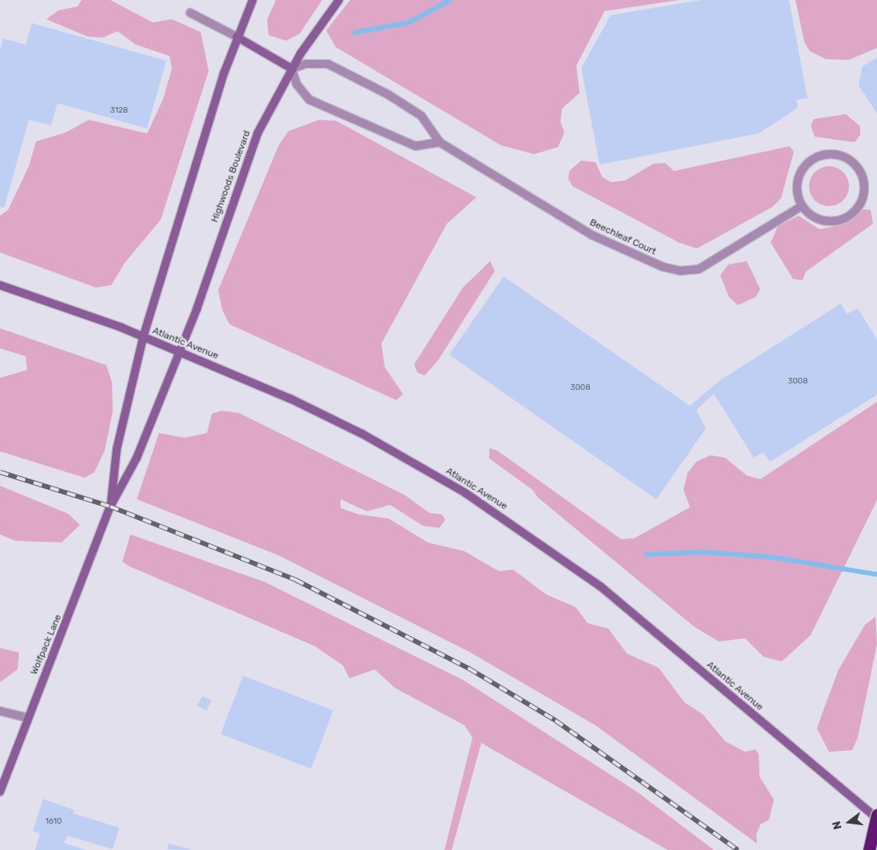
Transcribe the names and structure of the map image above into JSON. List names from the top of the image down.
{
  "streets": {
    "main road": ["Highwoods Boulevard", "Atlantic Avenue", "Wolfpack Lane"],
    "street": ["Beechleaf Court"]
  },
  "crossings": [
    ["Highwoods Boulevard", "Beechleaf Court"],
    ["Highwoods Boulevard", "Atlantic Avenue"],
    ["Highwoods Boulevard", "Wolfpack Lane"],
    ["Atlantic Avenue", "Wolfpack Lane"]
  ],
  "house_numbers": [
    "3128",
    "3008",
    "3008",
    "1610"
  ],
  "north": "left"
}
